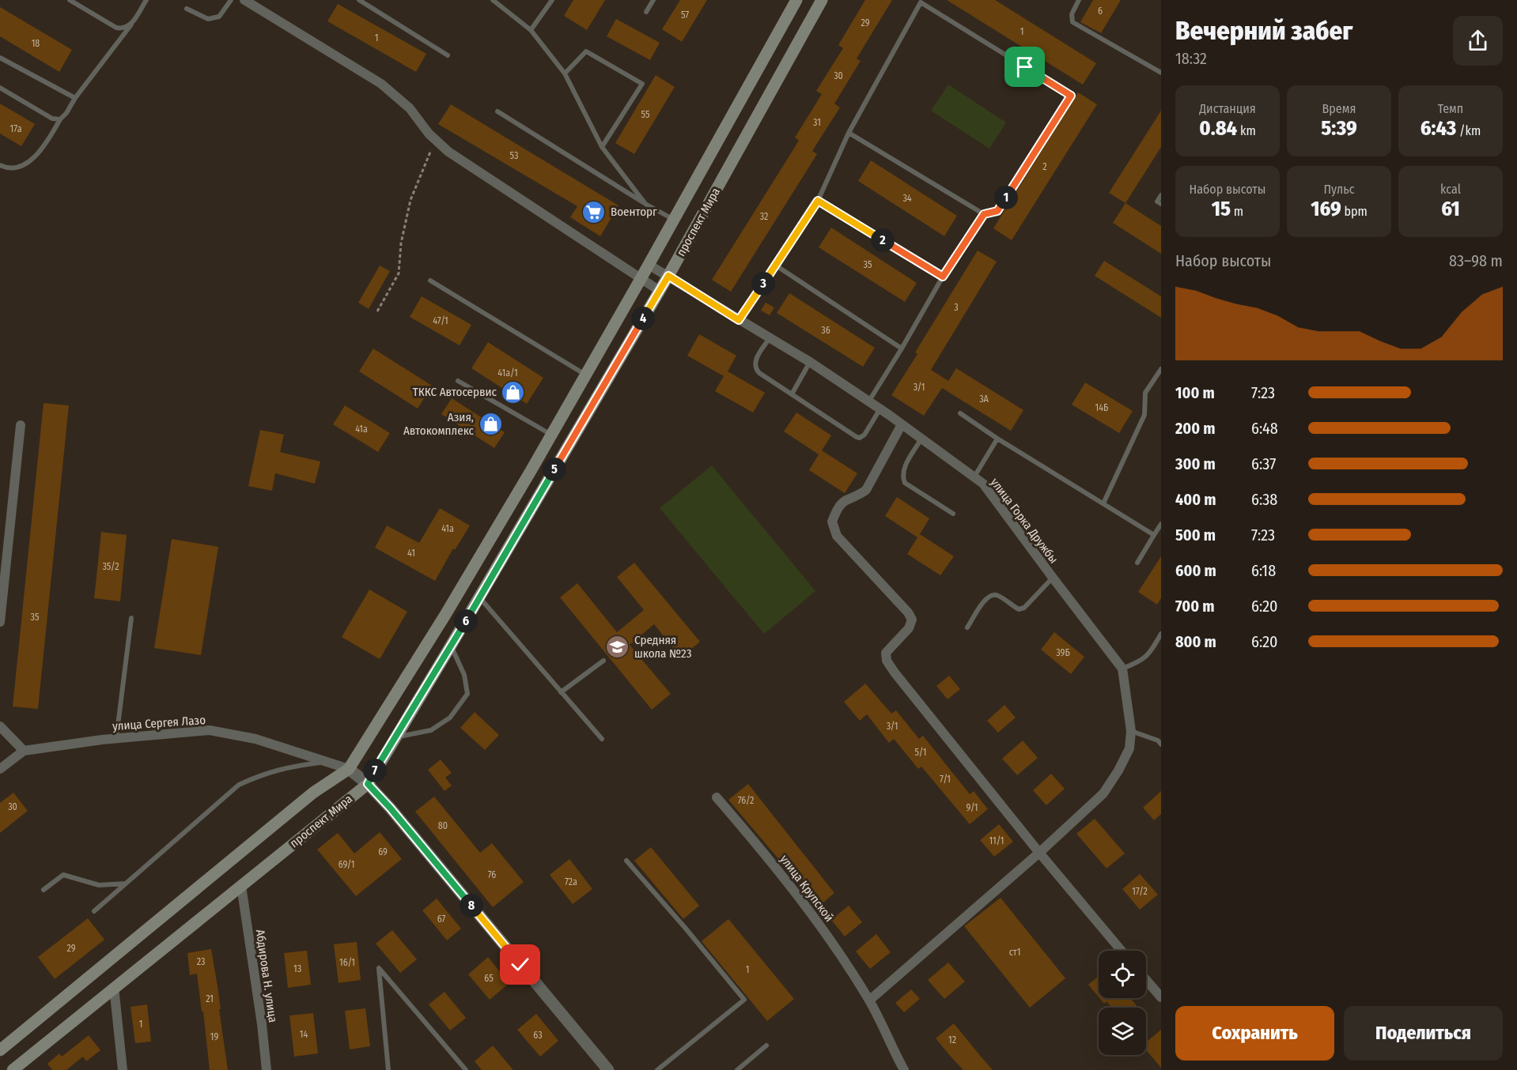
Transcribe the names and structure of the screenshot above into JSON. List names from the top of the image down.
{
  "streets": {
    "main road": ["проспект Мира"],
    "street": [
      "улица Горка Дружбы",
      "улица Сергея Лазо",
      "улица Крупской",
      "Абдирова Н. улица"
    ]
  },
  "crossings": [
    ["проспект Мира", "улица Горка Дружбы"],
    ["проспект Мира", "улица Сергея Лазо"],
    ["проспект Мира", "Абдирова Н. улица"]
  ],
  "places": {
    "supermarket": ["Военторг"],
    "shop": ["ТККС Автосервис", "Азия, Автокомплекс"],
    "school or university": ["Средняя школа №23"]
  },
  "house_numbers": [
    "6",
    "57",
    "29",
    "1",
    "1",
    "18",
    "30",
    "55",
    "31",
    "17а",
    "53",
    "2",
    "34",
    "32",
    "35",
    "3",
    "47/1",
    "36",
    "41а/1",
    "3/1",
    "3А",
    "14Б",
    "41а",
    "41а",
    "41",
    "35/2",
    "35",
    "39Б",
    "3/1",
    "5/1",
    "7/1",
    "76/2",
    "30",
    "9/1",
    "80",
    "11/1",
    "69",
    "69/1",
    "76",
    "72а",
    "17/2",
    "67",
    "29",
    "ст1",
    "23",
    "16/1",
    "13",
    "1",
    "65",
    "21",
    "1",
    "14",
    "63",
    "19",
    "12"
  ],
  "page": {
    "heading": ["Вечерний забег", "18:32"],
    "stats": [
      ["Дистанция", "0.84 km"],
      ["Время", "5:39"],
      ["Темп", "6:43 /km"],
      ["Набор высоты", "15 m"],
      ["Пульс", "169 bpm"],
      ["kcal", "61"]
    ],
    "pins": [
      "1",
      "2",
      "3",
      "4",
      "5",
      "6",
      "7",
      "8"
    ],
    "chart": ["Набор высоты", "83–98 m"],
    "list": [
      {
        "name": "100 m",
        "note": "7:23"
      },
      {
        "name": "200 m",
        "note": "6:48"
      },
      {
        "name": "300 m",
        "note": "6:37"
      },
      {
        "name": "400 m",
        "note": "6:38"
      },
      {
        "name": "500 m",
        "note": "7:23"
      },
      {
        "name": "600 m",
        "note": "6:18"
      },
      {
        "name": "700 m",
        "note": "6:20"
      },
      {
        "name": "800 m",
        "note": "6:20"
      }
    ],
    "buttons": ["Сохранить", "Поделиться"]
  }
}
